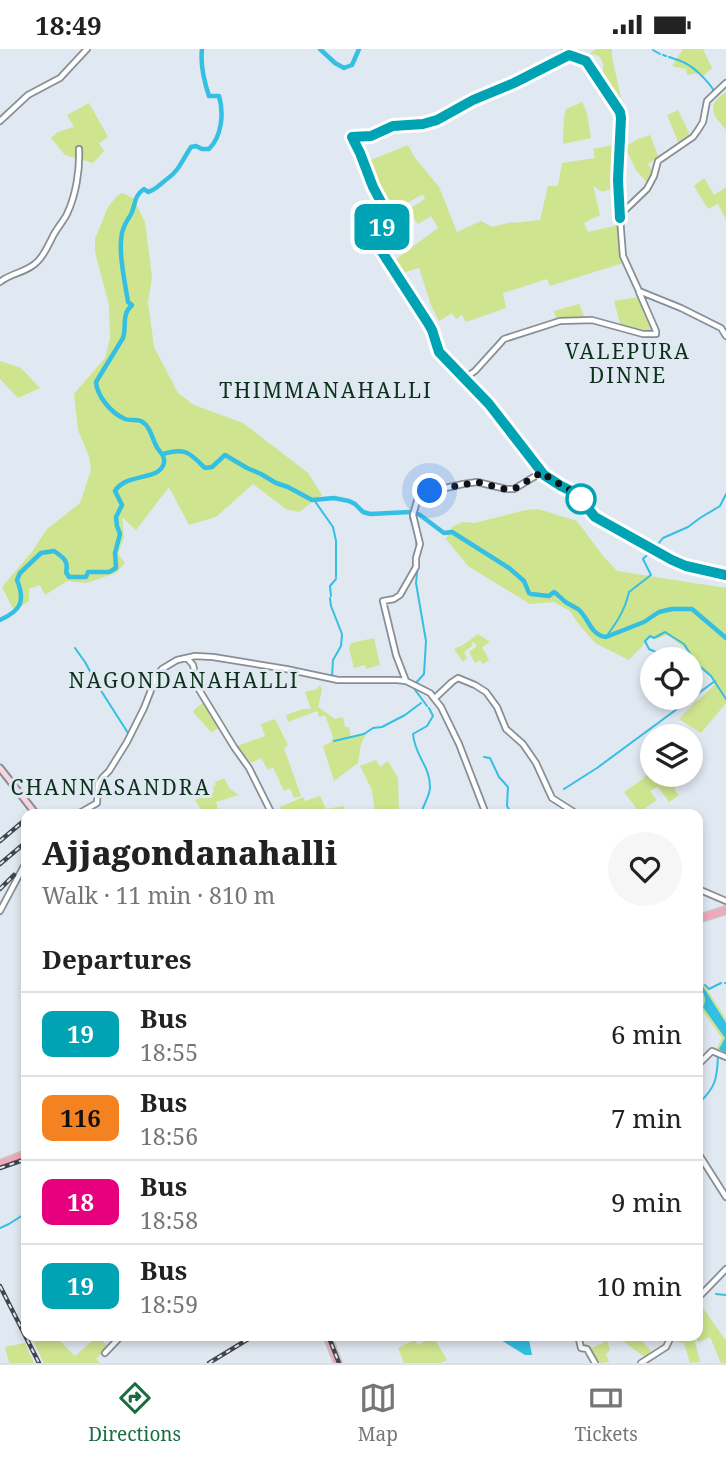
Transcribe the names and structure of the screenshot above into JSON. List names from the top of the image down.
{
  "districts": [
    "VALEPURA DINNE",
    "THIMMANAHALLI",
    "NAGONDANAHALLI",
    "CHANNASANDRA"
  ],
  "lines": ["bus line 19"],
  "page": {
    "status": "18:49",
    "on_map": "19",
    "heading": [
      ["Ajjagondanahalli", "Walk · 11 min · 810 m"],
      "Departures"
    ],
    "list": [
      {
        "mark": "19",
        "name": "Bus",
        "note": "18:55",
        "value": "6 min"
      },
      {
        "mark": "116",
        "name": "Bus",
        "note": "18:56",
        "value": "7 min"
      },
      {
        "mark": "18",
        "name": "Bus",
        "note": "18:58",
        "value": "9 min"
      },
      {
        "mark": "19",
        "name": "Bus",
        "note": "18:59",
        "value": "10 min"
      }
    ],
    "tabs": ["Directions", "Map", "Tickets"]
  }
}
